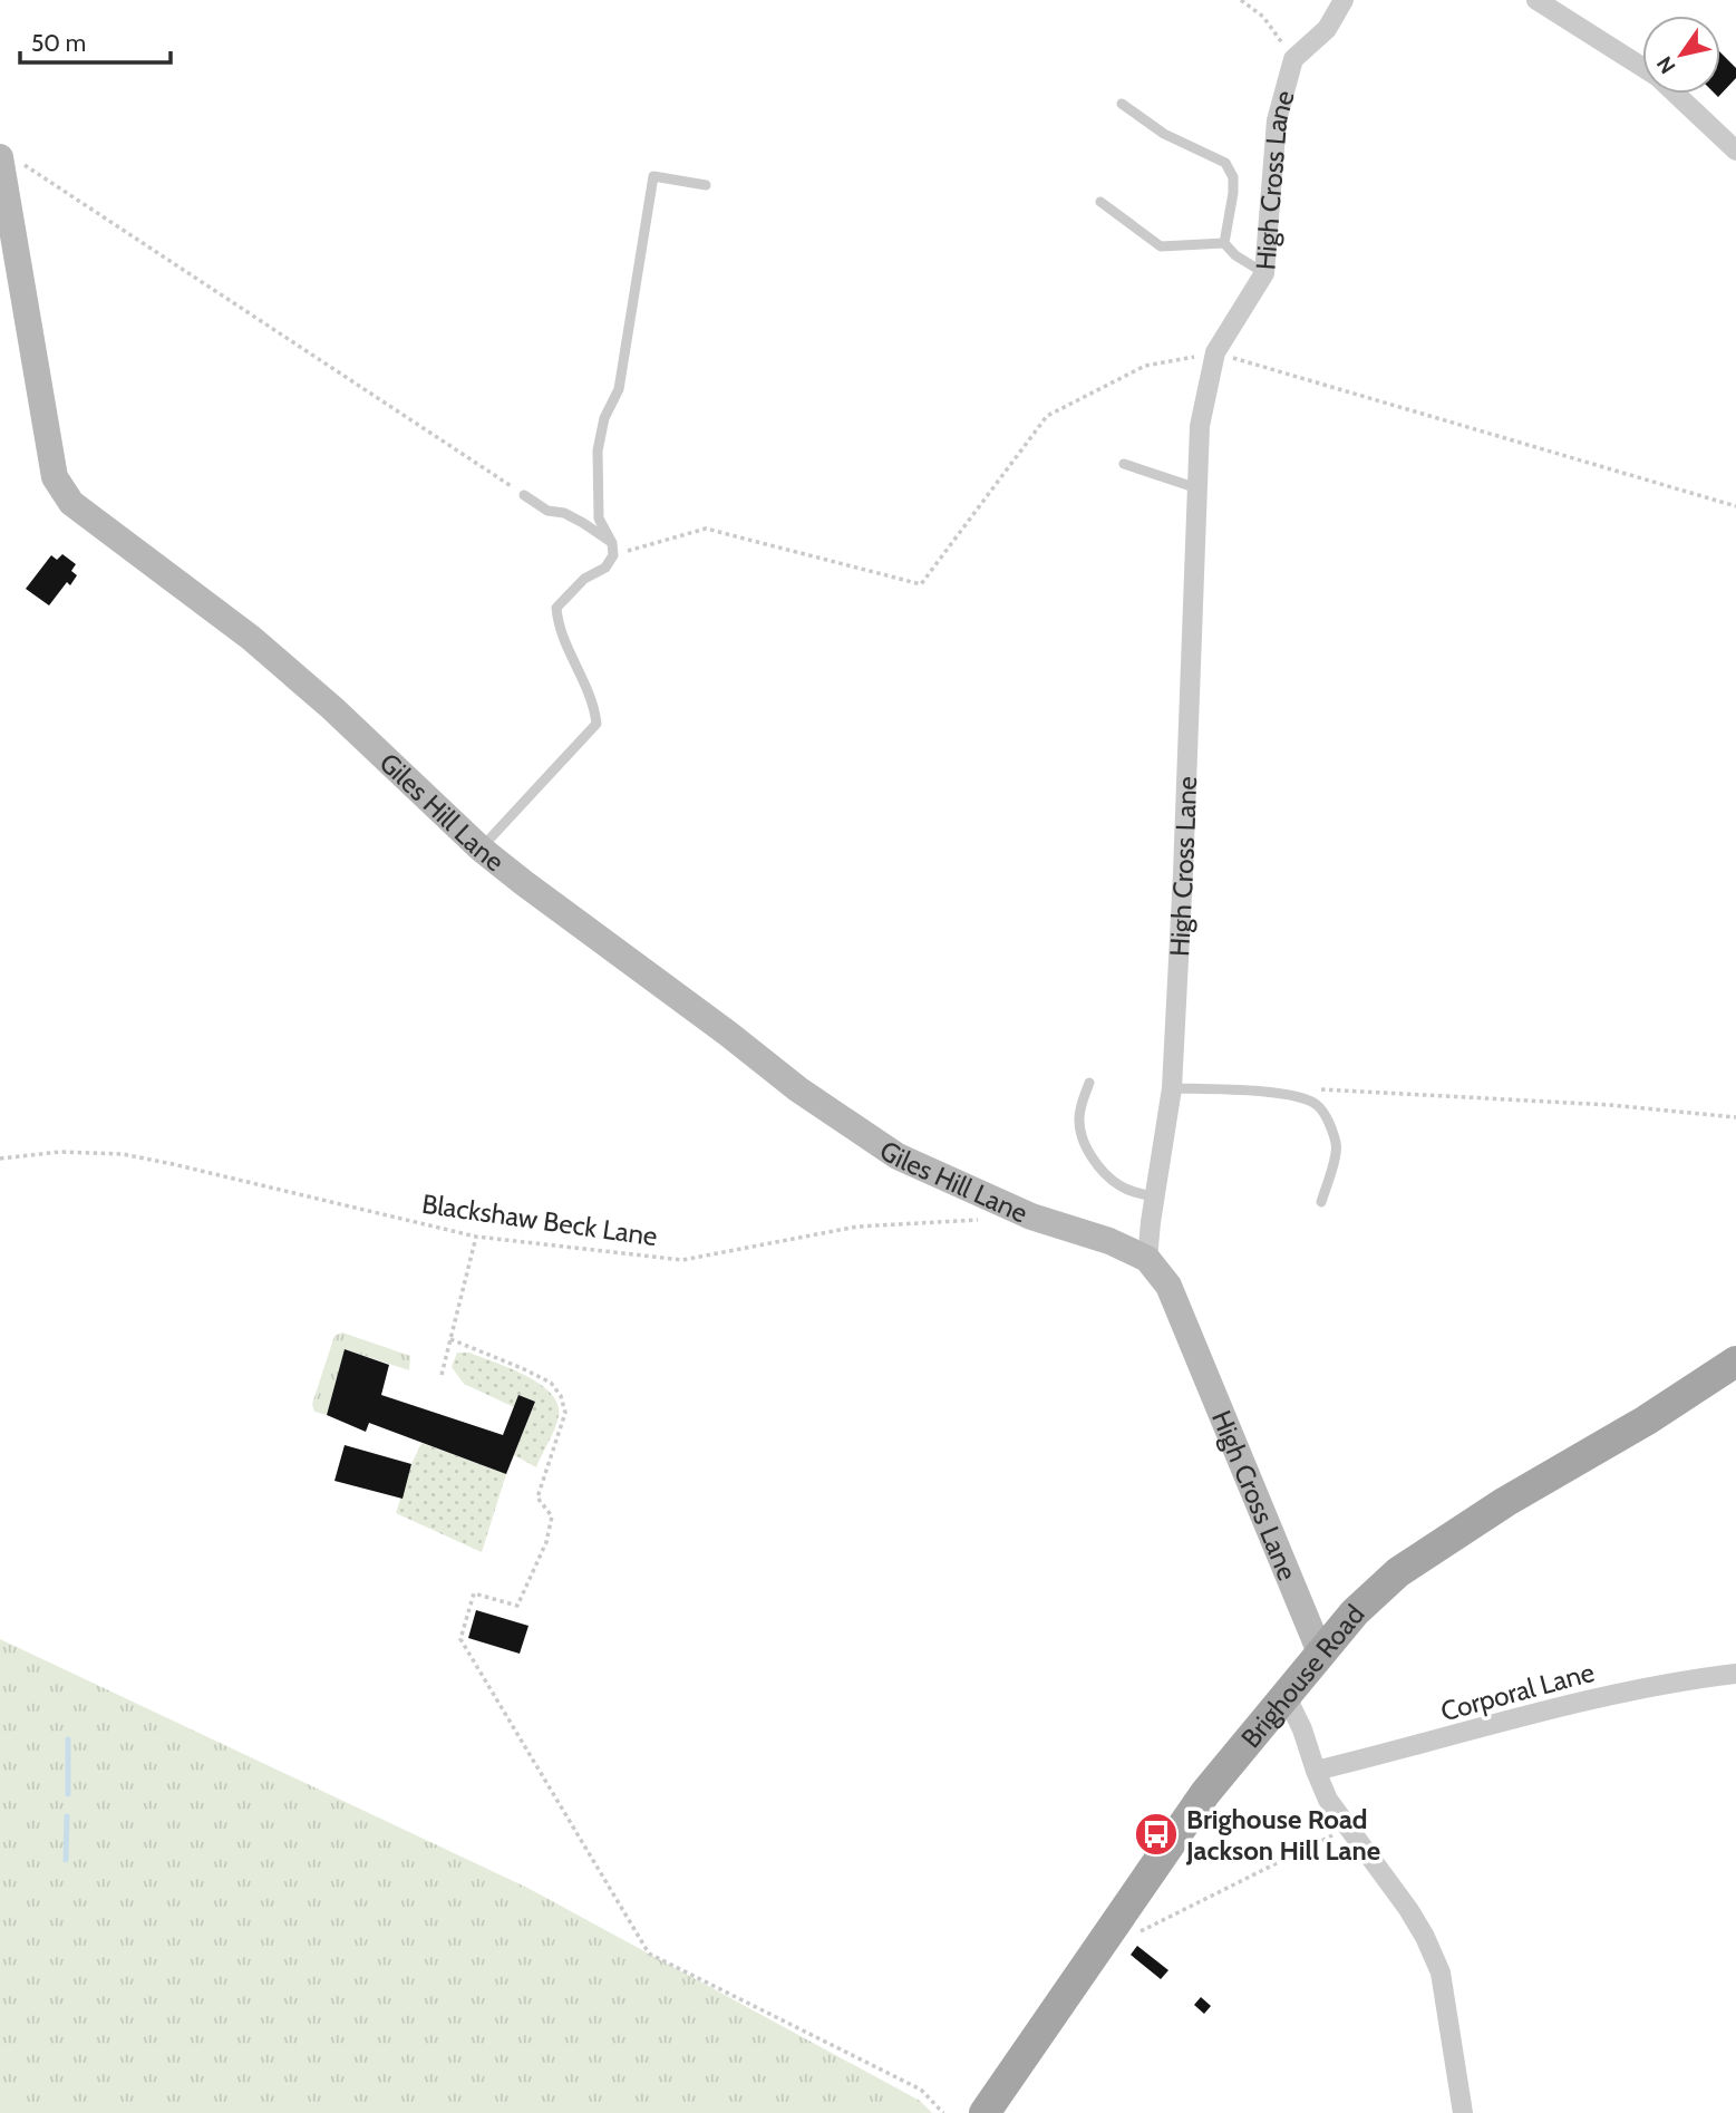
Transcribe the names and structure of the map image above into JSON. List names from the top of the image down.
{
  "streets": {
    "main road": ["Brighouse Road"],
    "street": ["High Cross Lane", "Giles Hill Lane", "Corporal Lane"],
    "path": ["Blackshaw Beck Lane"]
  },
  "crossings": [
    ["High Cross Lane", "Giles Hill Lane"],
    ["High Cross Lane", "Brighouse Road"]
  ],
  "places": {
    "bus stop": ["Brighouse Road Jackson Hill Lane"]
  },
  "scale_bar": "50 m",
  "north": "bottom left"
}
